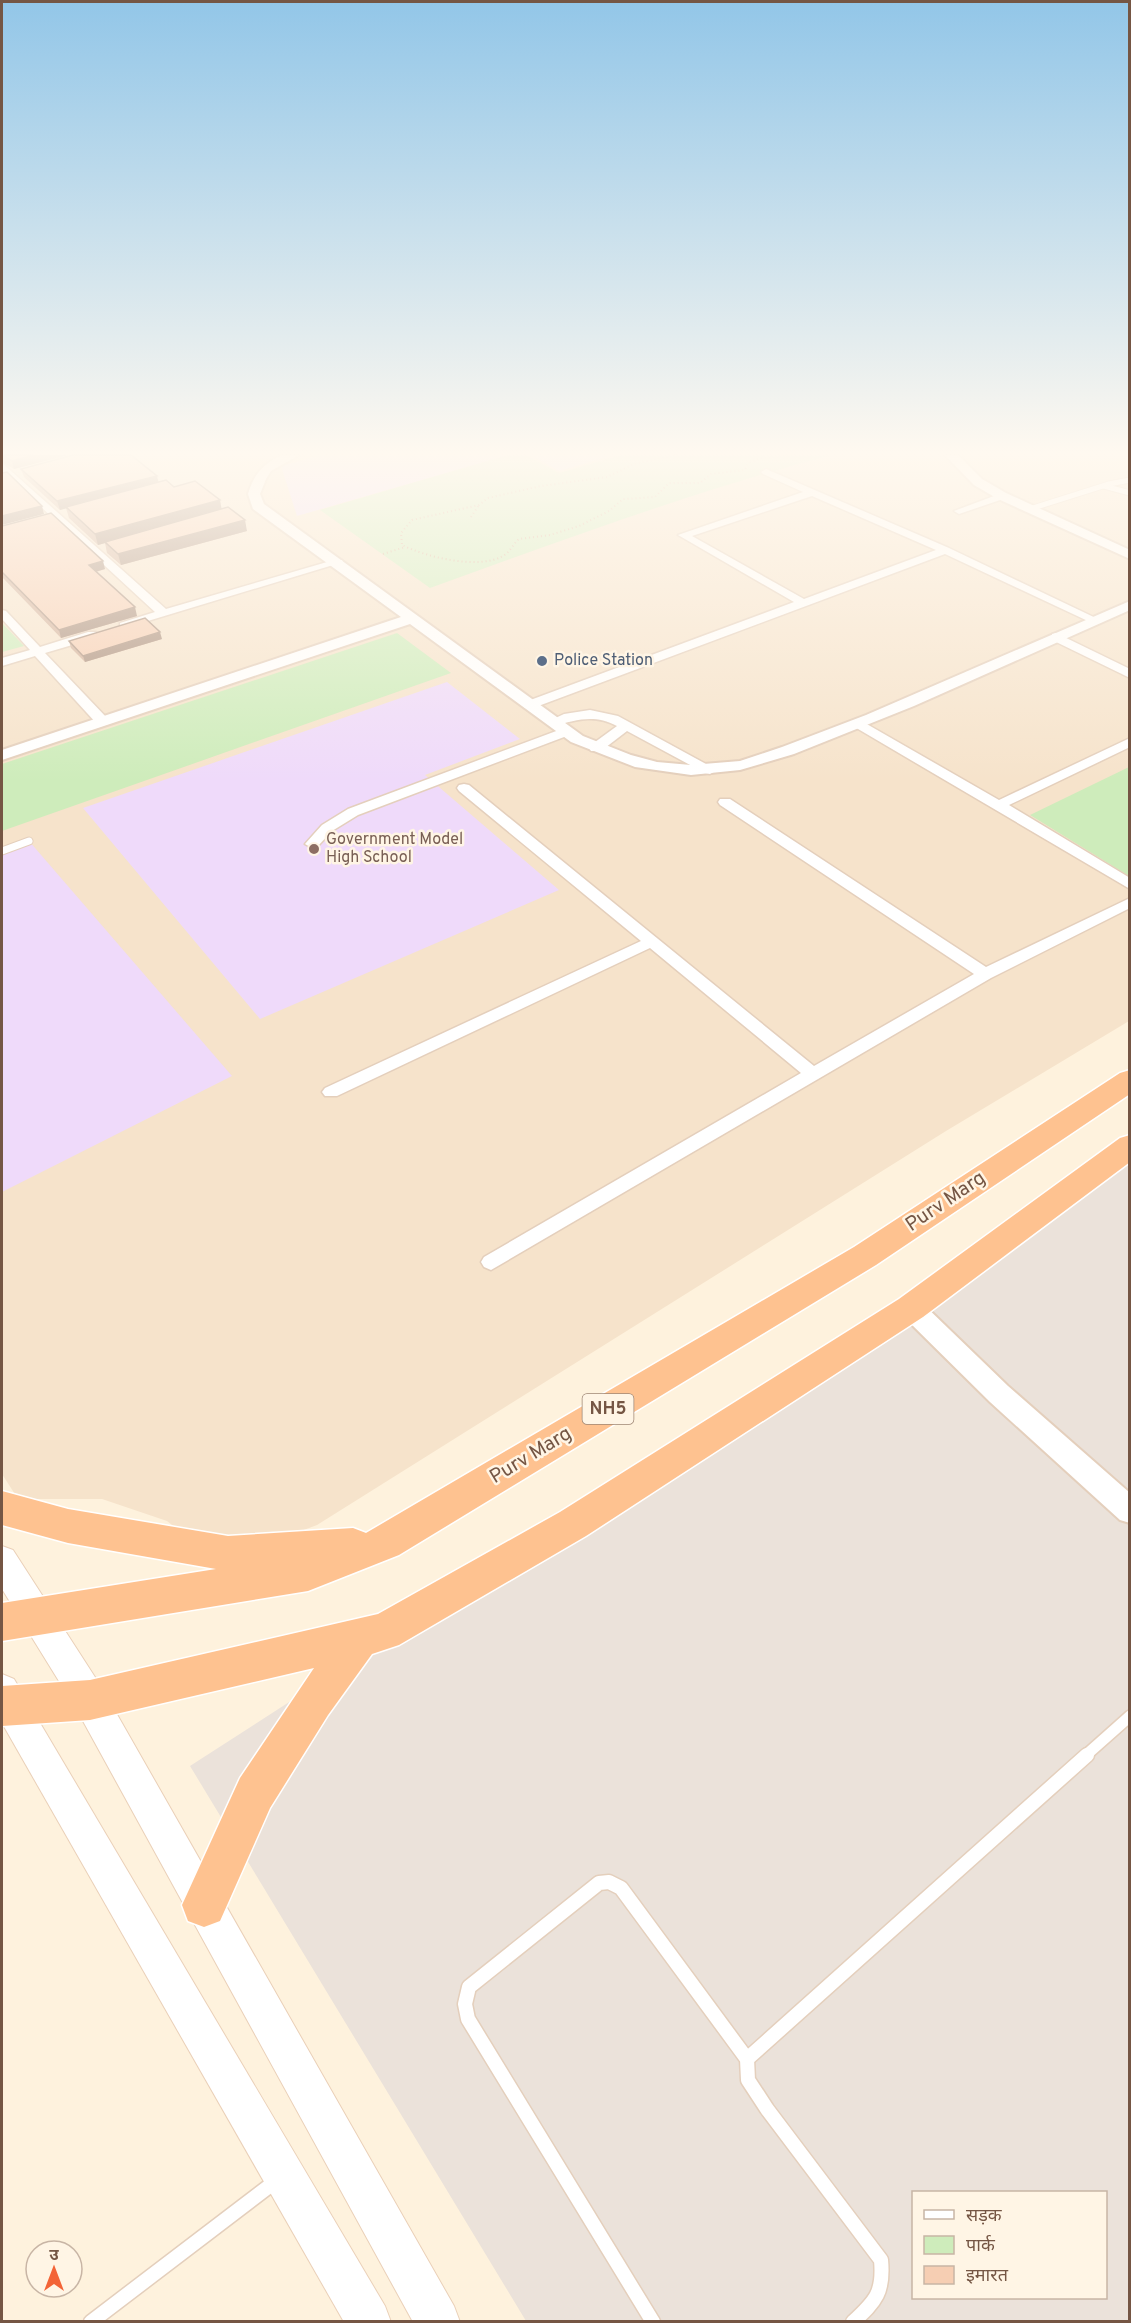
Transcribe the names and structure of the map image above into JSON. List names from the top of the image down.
{
  "streets": {
    "highway": ["Purv Marg", "NH5"]
  },
  "places": ["Police Station", "Government Model High School"],
  "legend": ["सड़क", "पार्क", "इमारत"],
  "north": "top"
}
